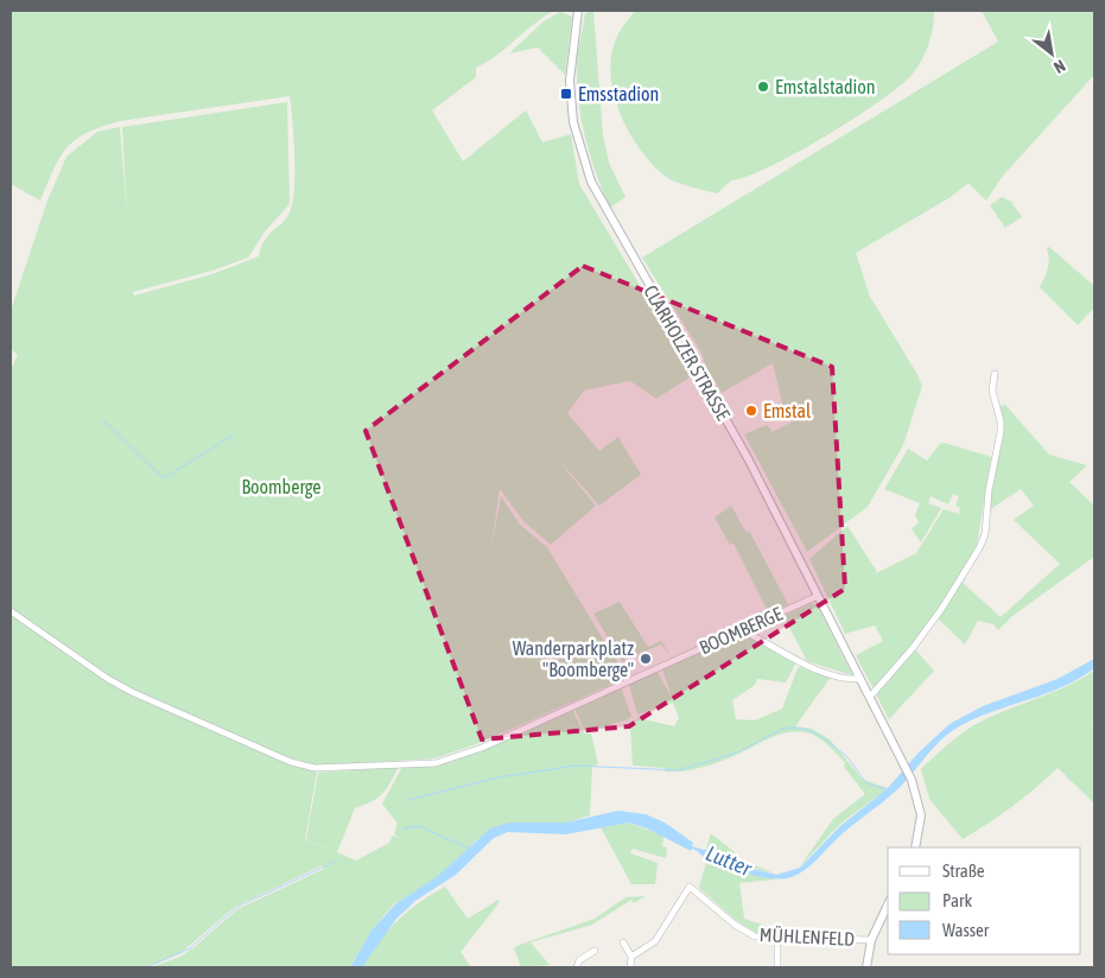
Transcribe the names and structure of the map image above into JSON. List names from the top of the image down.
{
  "streets": {
    "street": ["CLARHOLZER STRASSE", "BOOMBERGE", "MÜHLENFELD"]
  },
  "crossings": [
    ["CLARHOLZER STRASSE", "BOOMBERGE"]
  ],
  "water": ["Lutter"],
  "parks": ["Boomberge"],
  "places": {
    "other": ["Emstalstadion", "Emstal", "Wanderparkplatz \"Boomberge\""],
    "transit": ["Emsstadion"]
  },
  "legend": ["Straße", "Park", "Wasser"],
  "north": "bottom right"
}
